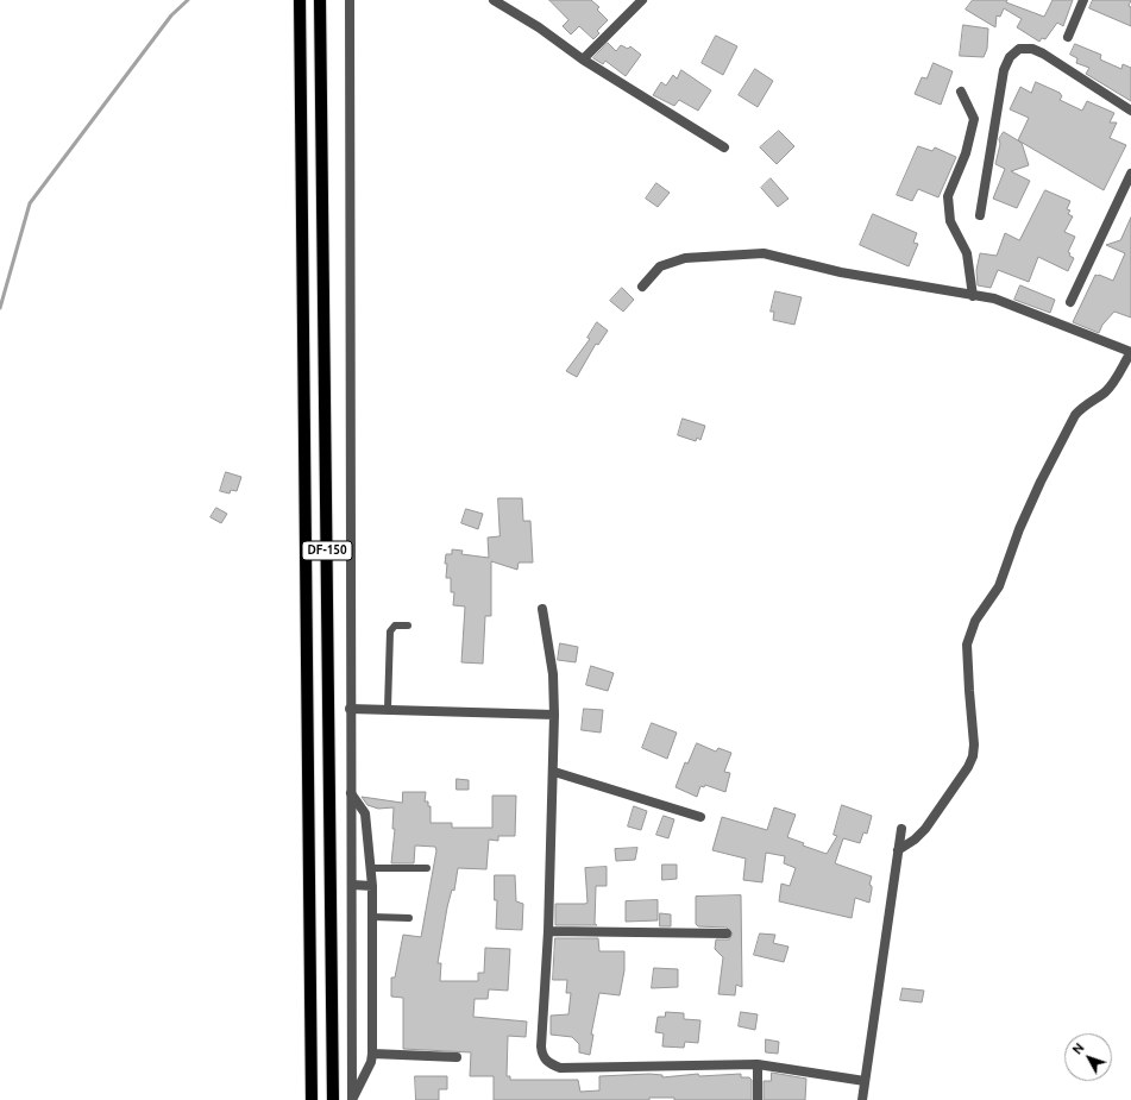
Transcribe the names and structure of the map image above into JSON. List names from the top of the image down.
{
  "streets": {
    "main road": ["DF-150"]
  },
  "north": "top left"
}
